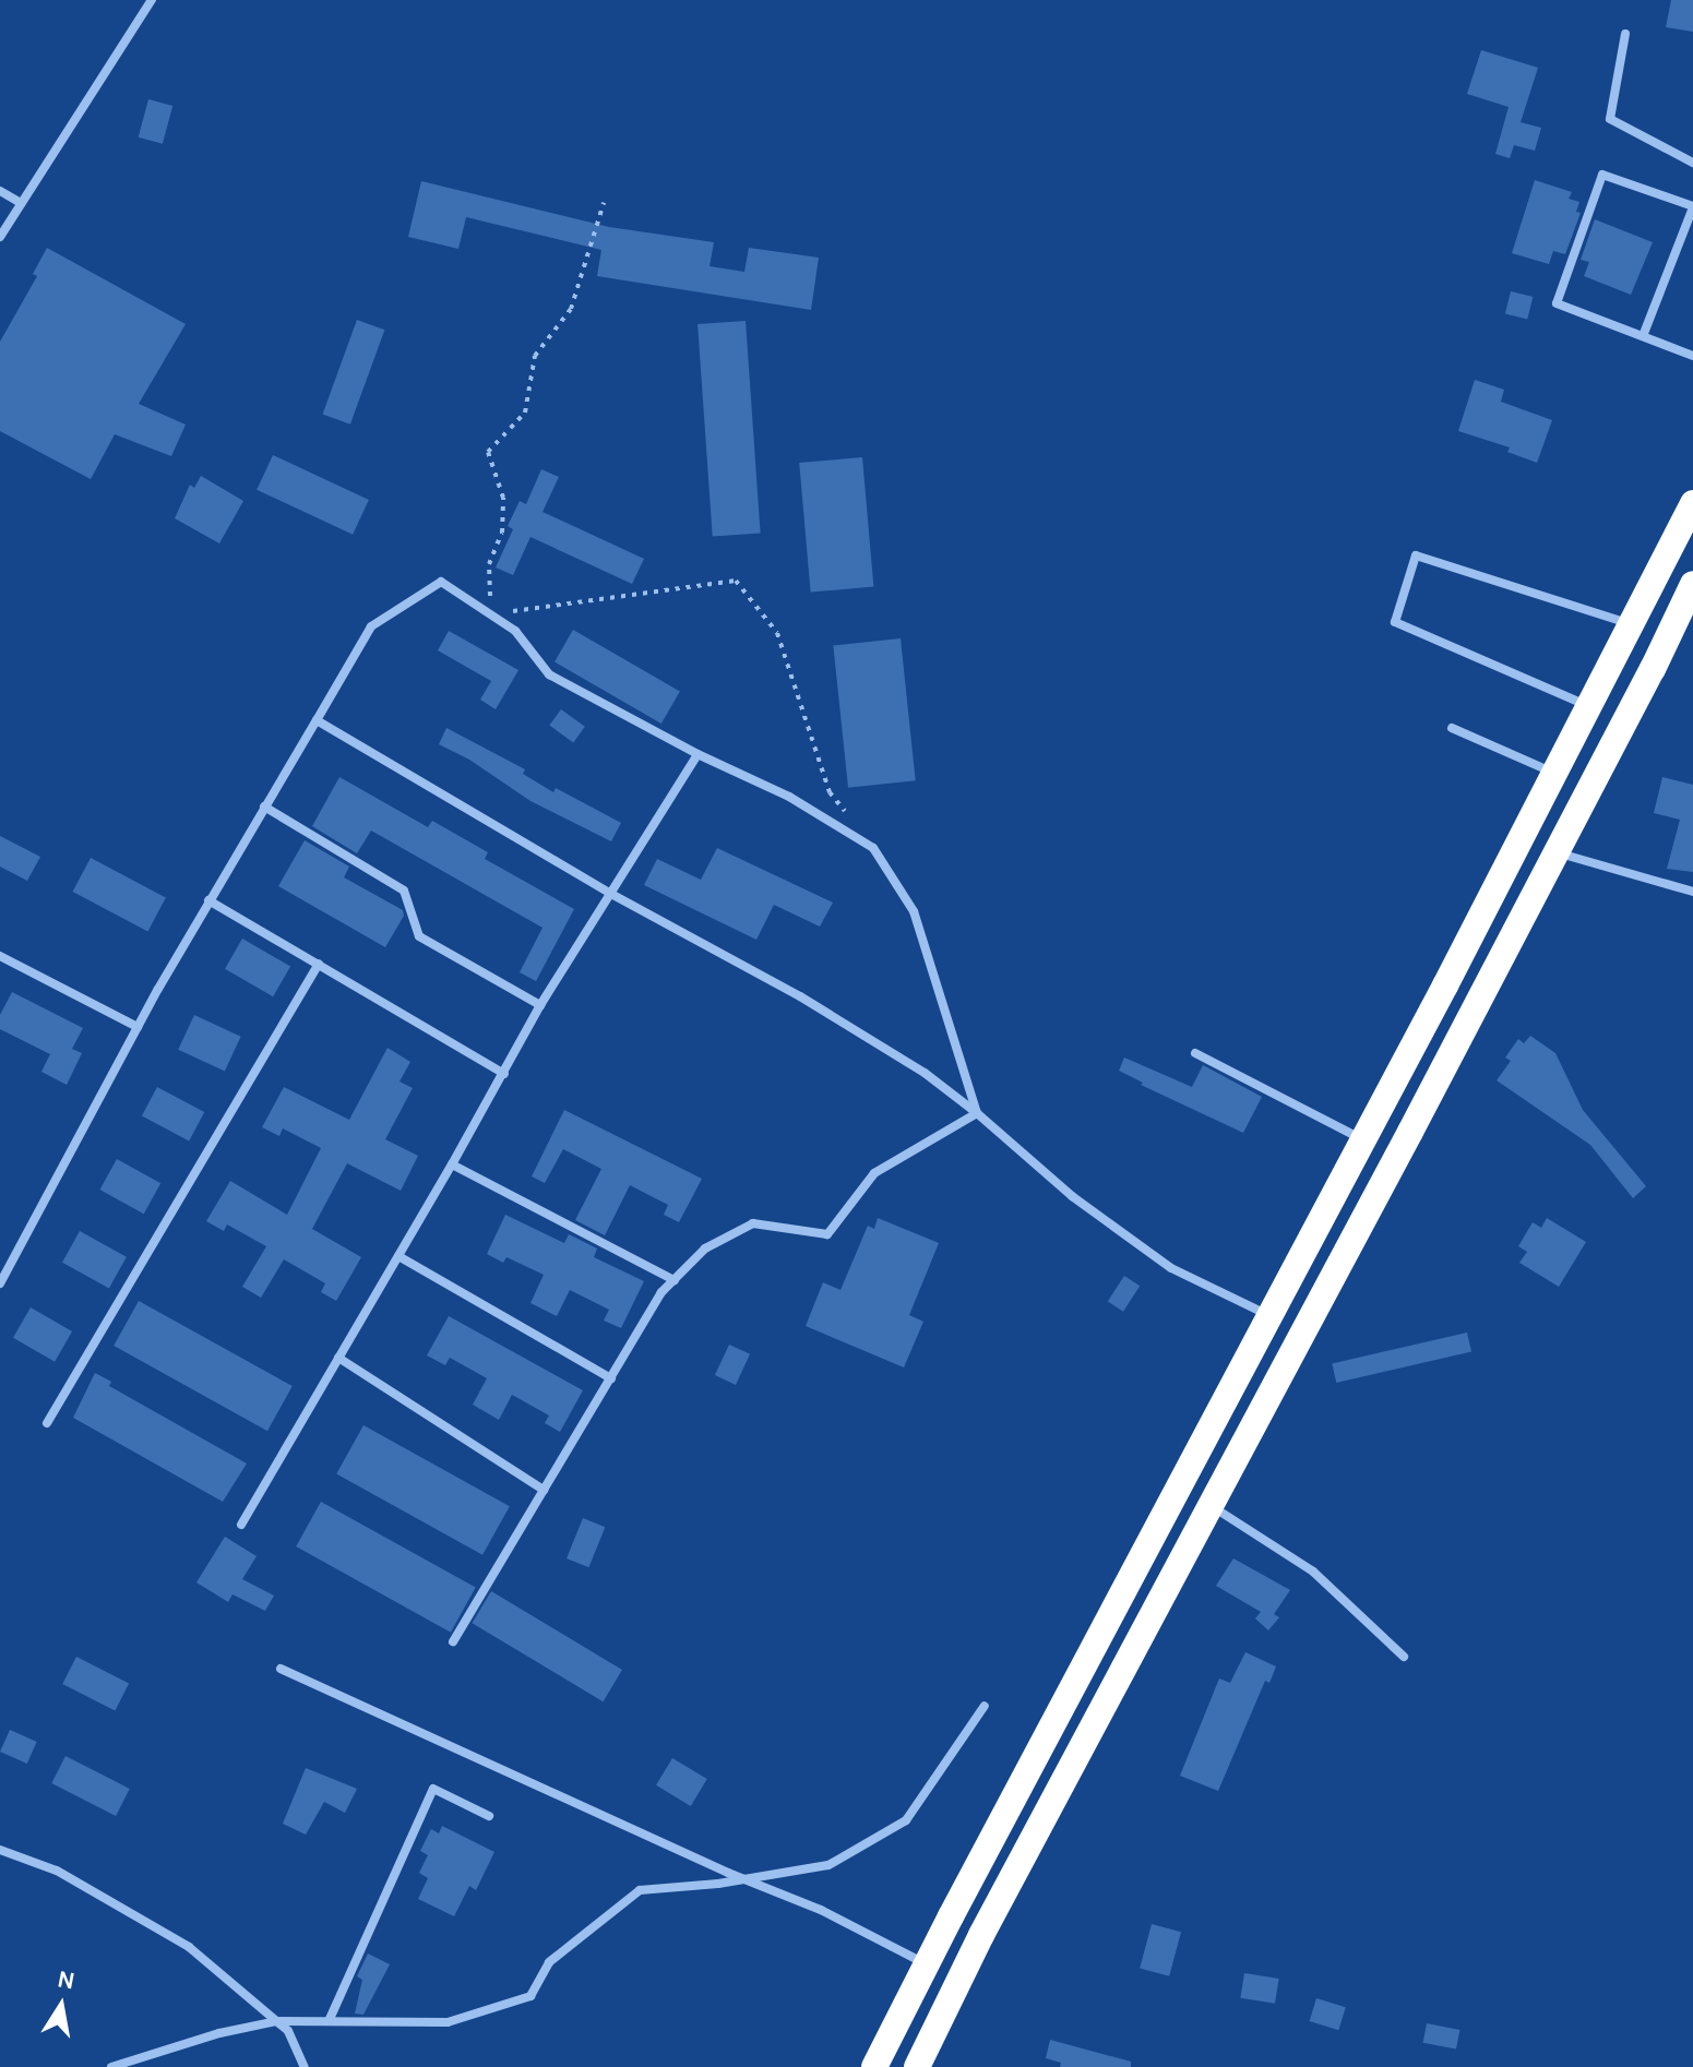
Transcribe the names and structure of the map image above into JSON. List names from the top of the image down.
{
  "north": "top"
}
